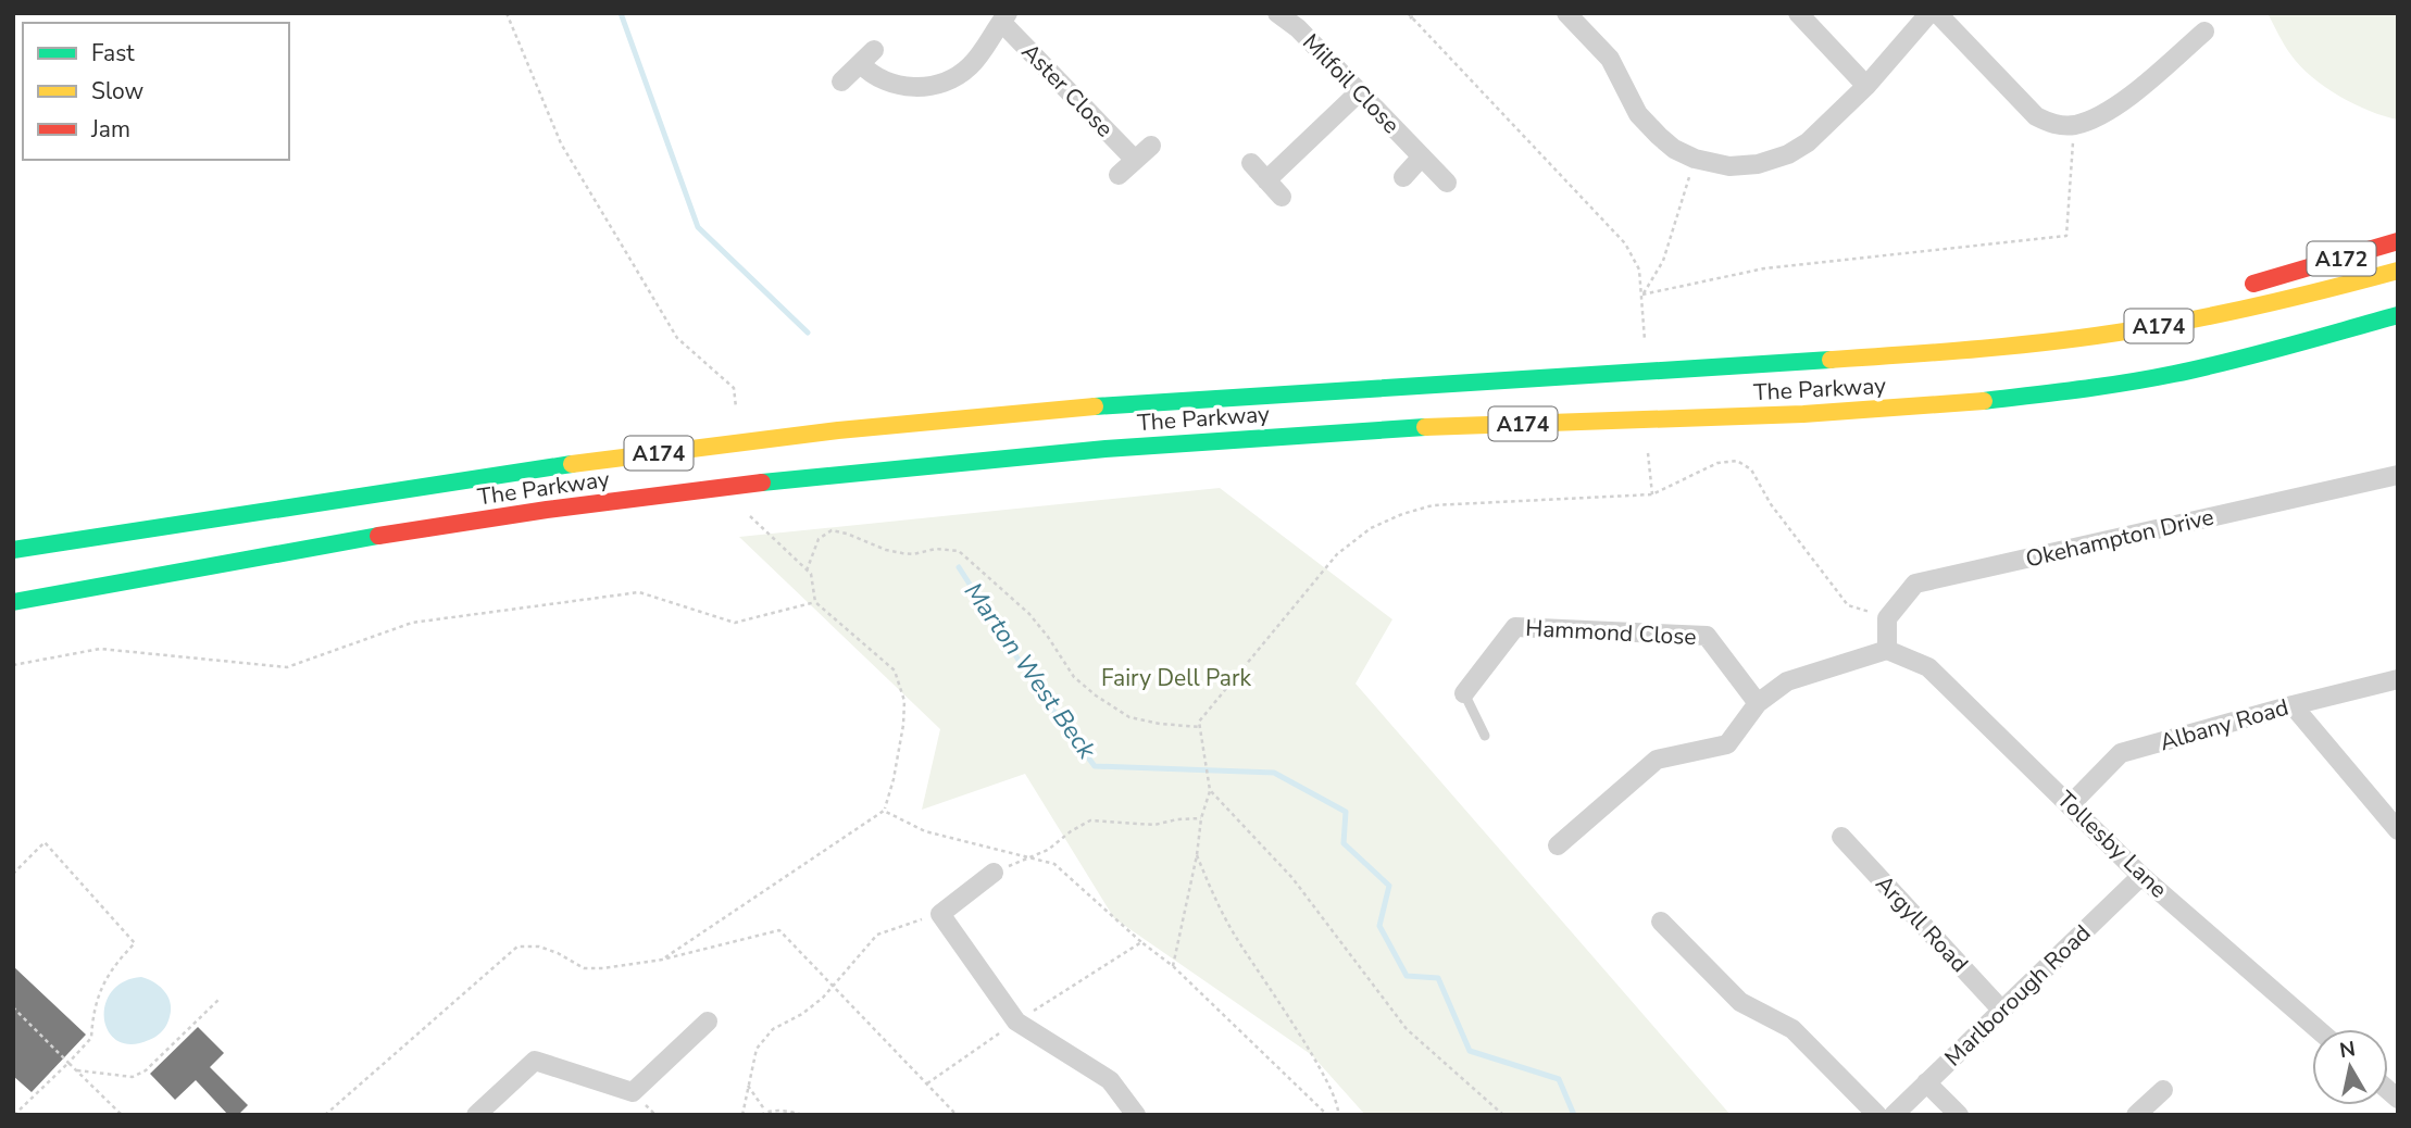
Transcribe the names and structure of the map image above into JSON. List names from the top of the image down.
{
  "streets": {
    "highway": ["A172", "A174", "The Parkway"],
    "street": [
      "Milfoil Close",
      "Aster Close",
      "Okehampton Drive",
      "Hammond Close",
      "Albany Road",
      "Tollesby Lane",
      "Argyll Road",
      "Marlborough Road"
    ]
  },
  "crossings": [
    ["A174", "The Parkway"],
    ["Albany Road", "Tollesby Lane"],
    ["Tollesby Lane", "Marlborough Road"],
    ["Argyll Road", "Marlborough Road"]
  ],
  "water": ["Marton West Beck"],
  "parks": ["Fairy Dell Park"],
  "legend": ["Fast", "Slow", "Jam"],
  "north": "top"
}
